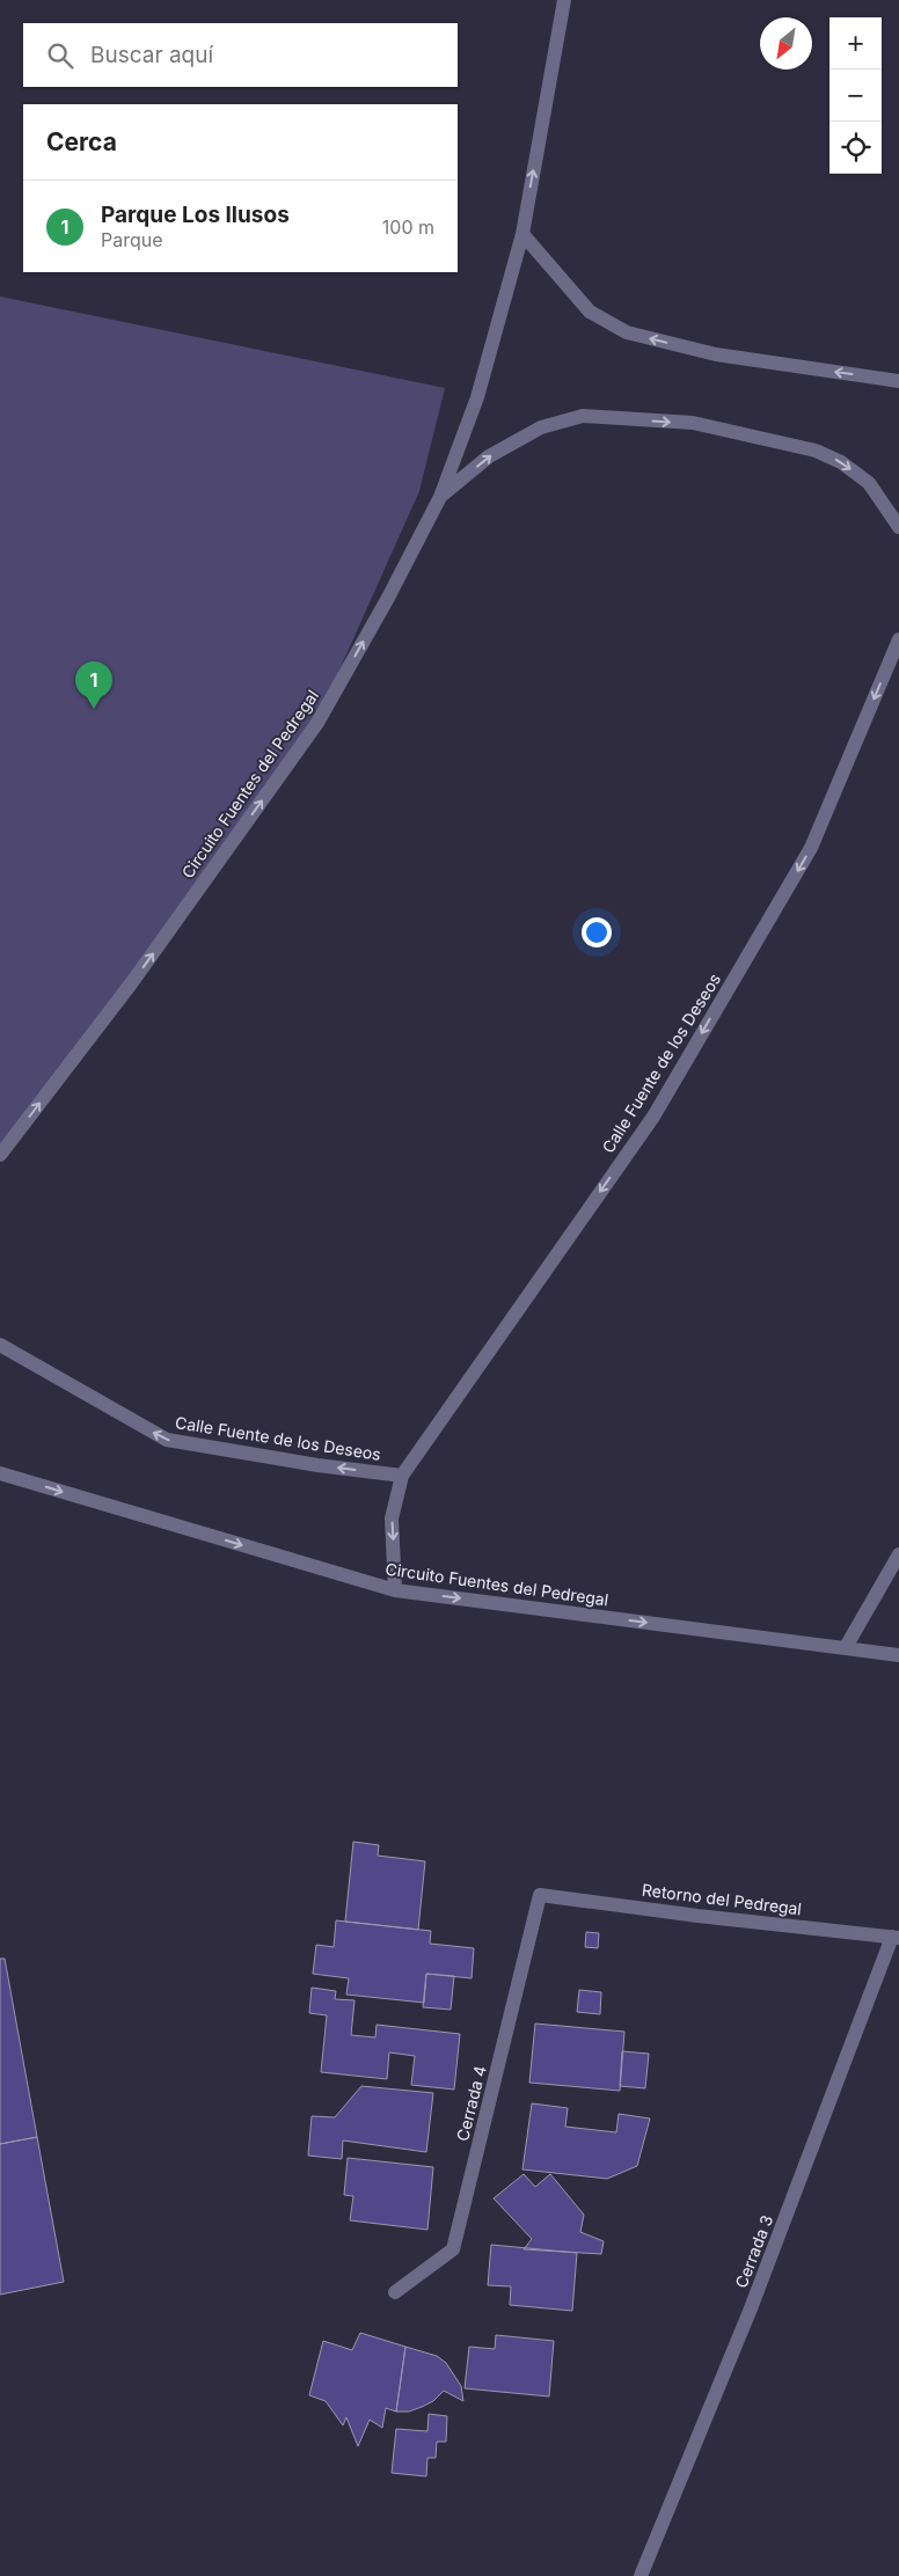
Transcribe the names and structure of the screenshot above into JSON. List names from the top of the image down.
{
  "streets": {
    "street": [
      "Circuito Fuentes del Pedregal",
      "Calle Fuente de los Deseos",
      "Retorno del Pedregal",
      "Cerrada 4",
      "Cerrada 3"
    ]
  },
  "crossings": [
    ["Circuito Fuentes del Pedregal", "Calle Fuente de los Deseos"],
    ["Retorno del Pedregal", "Cerrada 4"],
    ["Retorno del Pedregal", "Cerrada 3"]
  ],
  "one_way": ["Calle Fuente de los Deseos"],
  "north": "bottom left",
  "page": {
    "map_buttons": ["+", "−"],
    "search": "Buscar aquí",
    "heading": "Cerca",
    "list": [
      {
        "mark": "1",
        "name": "Parque Los Ilusos",
        "note": "Parque",
        "value": "100 m"
      }
    ],
    "pins": "1"
  }
}
